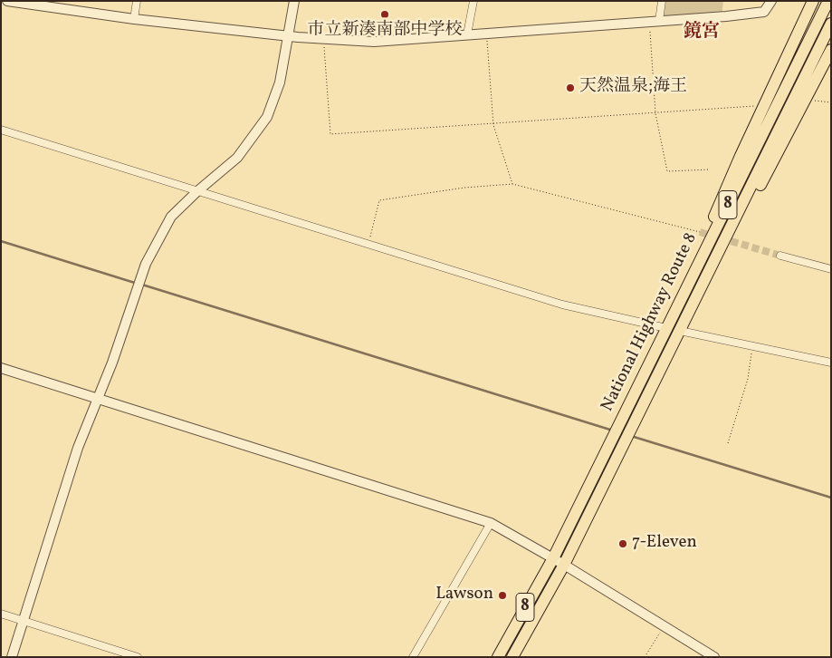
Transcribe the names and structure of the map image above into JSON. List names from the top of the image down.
{
  "streets": {
    "highway": ["8", "National Highway Route 8"]
  },
  "crossings": [
    ["8", "National Highway Route 8"]
  ],
  "districts": ["鏡宮"],
  "places": [
    "市立新湊南部中学校",
    "天然温泉;海王",
    "7-Eleven",
    "Lawson"
  ]
}
